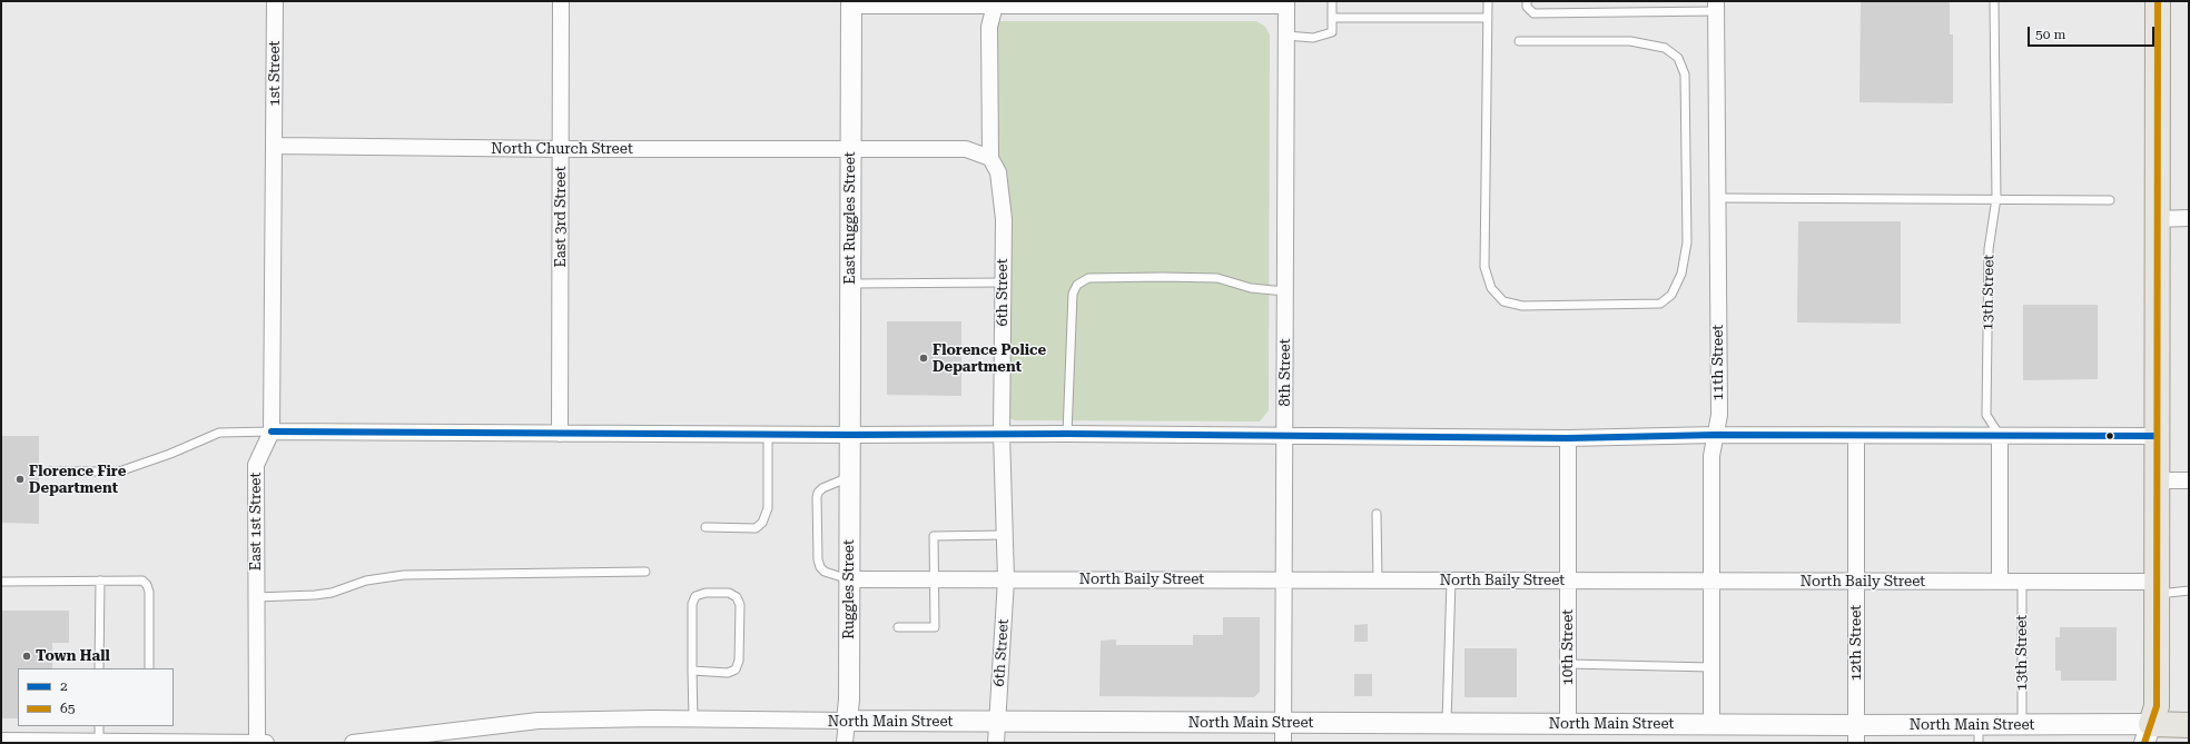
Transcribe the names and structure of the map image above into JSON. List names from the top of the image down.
{
  "streets": {
    "street": [
      "1st Street",
      "North Church Street",
      "East 3rd Street",
      "East Ruggles Street",
      "6th Street",
      "11th Street",
      "8th Street",
      "East 1st Street",
      "North Baily Street",
      "Ruggles Street",
      "12th Street",
      "10th Street",
      "North Main Street"
    ],
    "lane": ["13th Street"]
  },
  "crossings": [
    ["1st Street", "North Church Street"],
    ["1st Street", "East 1st Street"],
    ["North Church Street", "East 3rd Street"],
    ["North Church Street", "East Ruggles Street"],
    ["North Church Street", "6th Street"],
    ["North Church Street", "East 1st Street"],
    ["East Ruggles Street", "Ruggles Street"],
    ["6th Street", "North Baily Street"],
    ["6th Street", "North Main Street"],
    ["13th Street", "North Baily Street"],
    ["13th Street", "North Main Street"],
    ["11th Street", "North Baily Street"],
    ["11th Street", "North Main Street"],
    ["8th Street", "North Baily Street"],
    ["8th Street", "North Main Street"],
    ["North Baily Street", "Ruggles Street"],
    ["North Baily Street", "12th Street"],
    ["North Baily Street", "10th Street"],
    ["Ruggles Street", "North Main Street"],
    ["12th Street", "North Main Street"],
    ["10th Street", "North Main Street"]
  ],
  "places": ["Florence Police Department", "Florence Fire Department", "Town Hall"],
  "lines": ["transit line 65", "transit line 2"],
  "legend": ["2", "65"],
  "scale_bar": "50 m"
}
